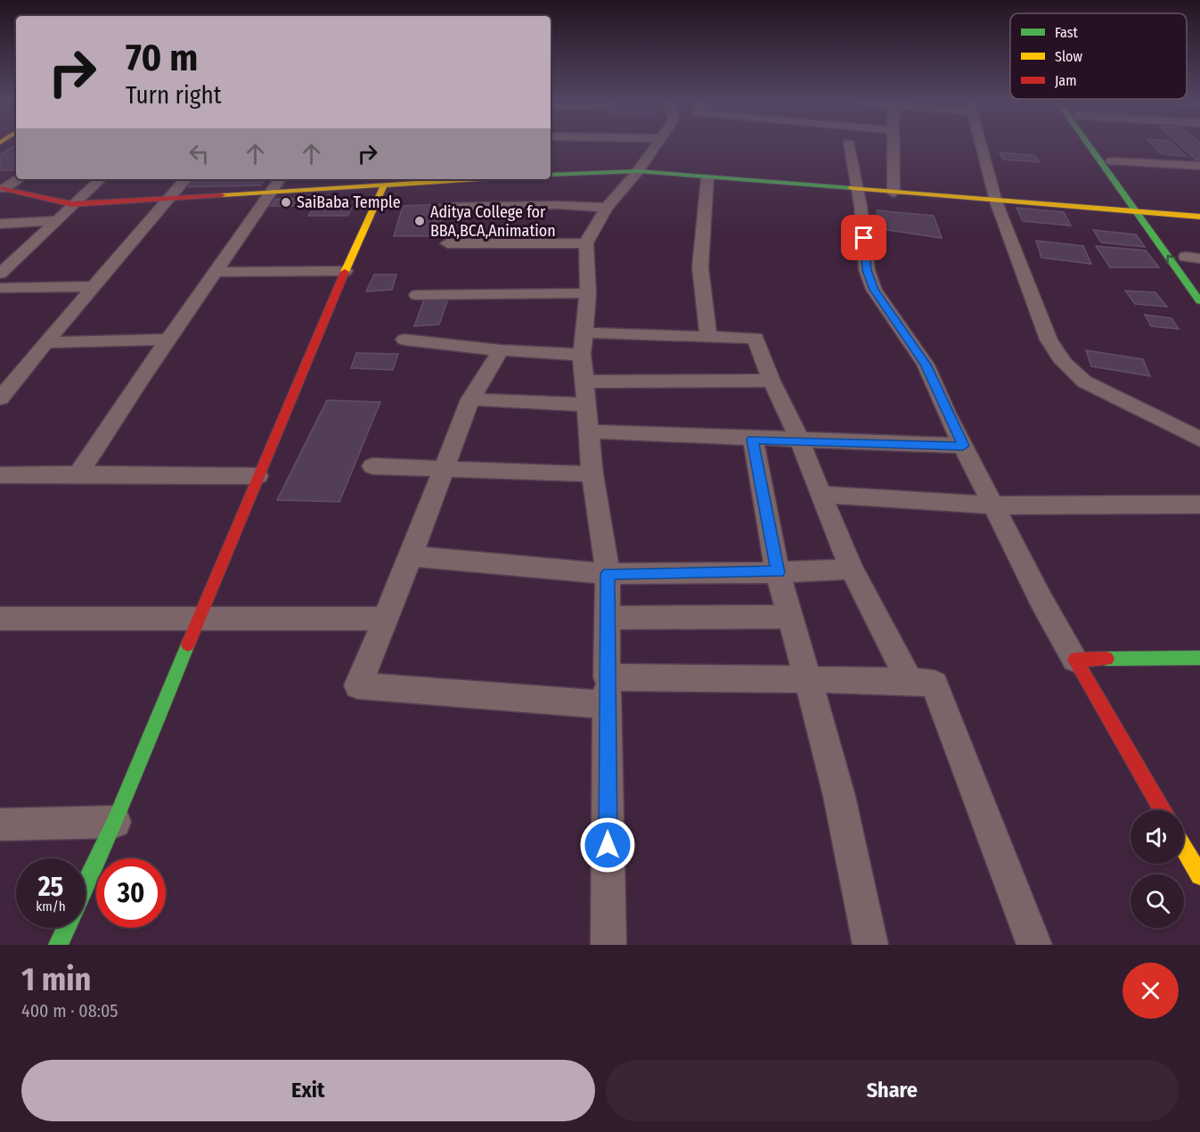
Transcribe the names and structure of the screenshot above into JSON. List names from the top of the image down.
{
  "places": ["SaiBaba Temple", "Aditya College for BBA,BCA,Animation"],
  "legend": ["Fast", "Slow", "Jam"],
  "page": {
    "turn": ["70 m", "Turn right"],
    "speed": "25 km/h",
    "limit": "30",
    "heading": ["1 min", "400 m · 08:05"],
    "buttons": ["Exit", "Share"]
  }
}
